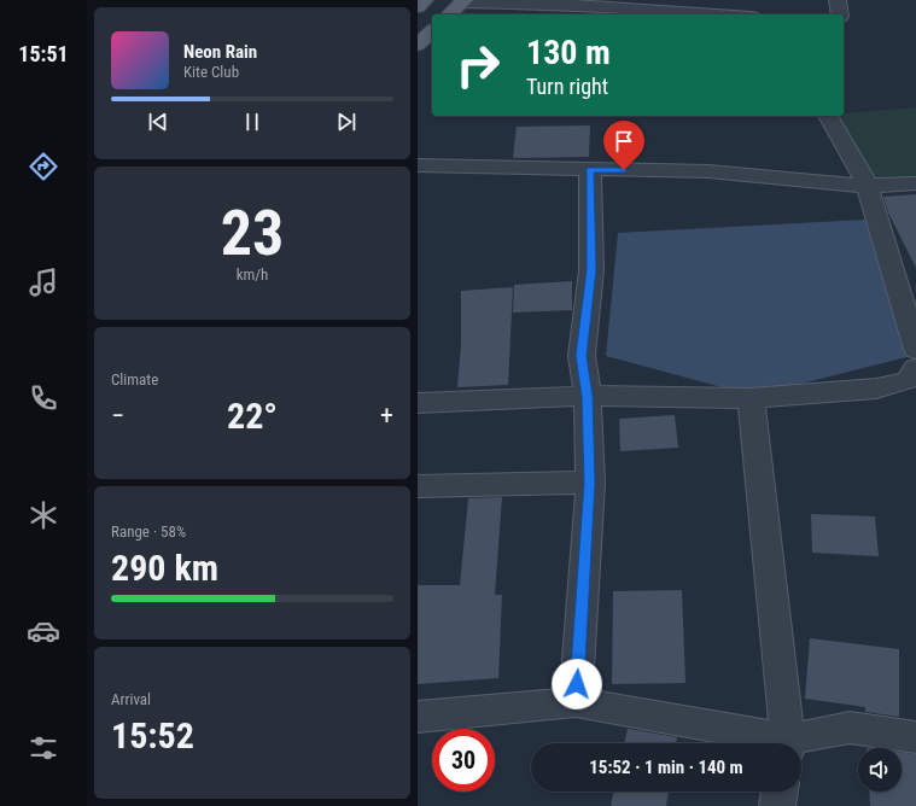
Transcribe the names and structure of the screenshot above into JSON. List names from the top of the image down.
{
  "page": {
    "tabs": "15:51",
    "turn": ["130 m", "Turn right"],
    "song": ["Neon Rain", "Kite Club"],
    "tile": [
      ["23", "km/h"],
      "Climate",
      ["Range · 58%", "290 km"],
      ["Arrival", "15:52"]
    ],
    "heat": ["−", "22°", "+"],
    "limit": "30",
    "trip": "15:52 · 1 min · 140 m"
  }
}
